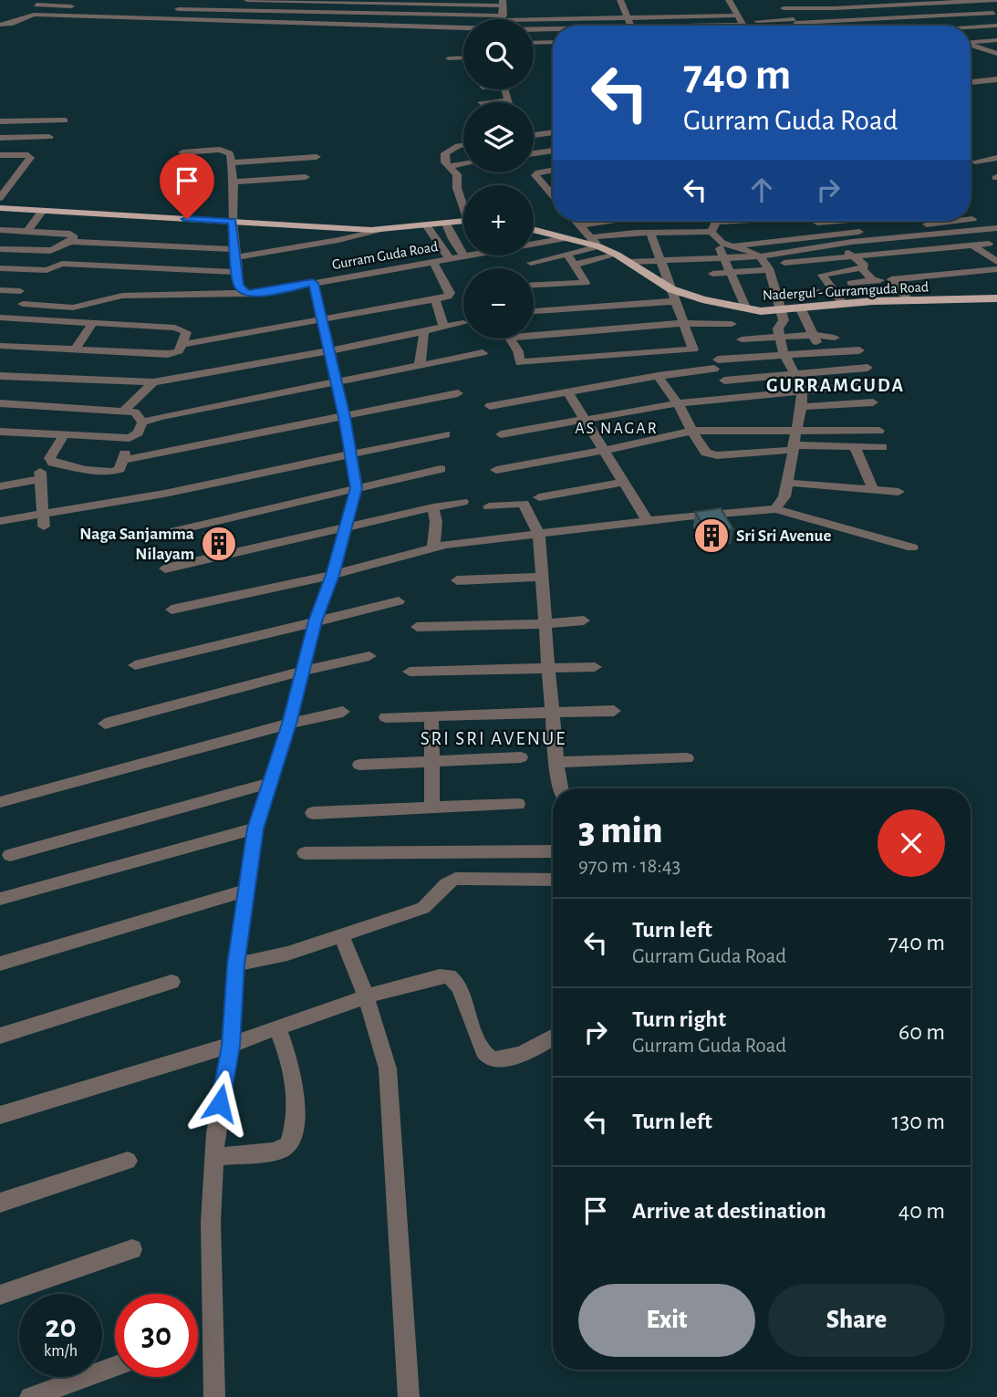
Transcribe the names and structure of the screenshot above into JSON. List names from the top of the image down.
{
  "streets": {
    "main road": ["Nadergul - Gurramguda Road"],
    "street": ["Gurram Guda Road"]
  },
  "crossings": [
    ["Gurram Guda Road", "Nadergul - Gurramguda Road"]
  ],
  "districts": ["GURRAMGUDA", "AS NAGAR", "SRI SRI AVENUE"],
  "places": {
    "building": ["Sri Sri Avenue", "Naga Sanjamma Nilayam"]
  },
  "page": {
    "map_buttons": ["+", "−"],
    "turn": ["740 m", "Gurram Guda Road"],
    "heading": ["3 min", "970 m · 18:43"],
    "list": [
      {
        "name": "Turn left",
        "note": "Gurram Guda Road",
        "value": "740 m"
      },
      {
        "name": "Turn right",
        "note": "Gurram Guda Road",
        "value": "60 m"
      },
      {
        "name": "Turn left",
        "value": "130 m"
      },
      {
        "name": "Arrive at destination",
        "value": "40 m"
      }
    ],
    "buttons": ["Exit", "Share"],
    "speed": "20 km/h",
    "limit": "30"
  }
}
